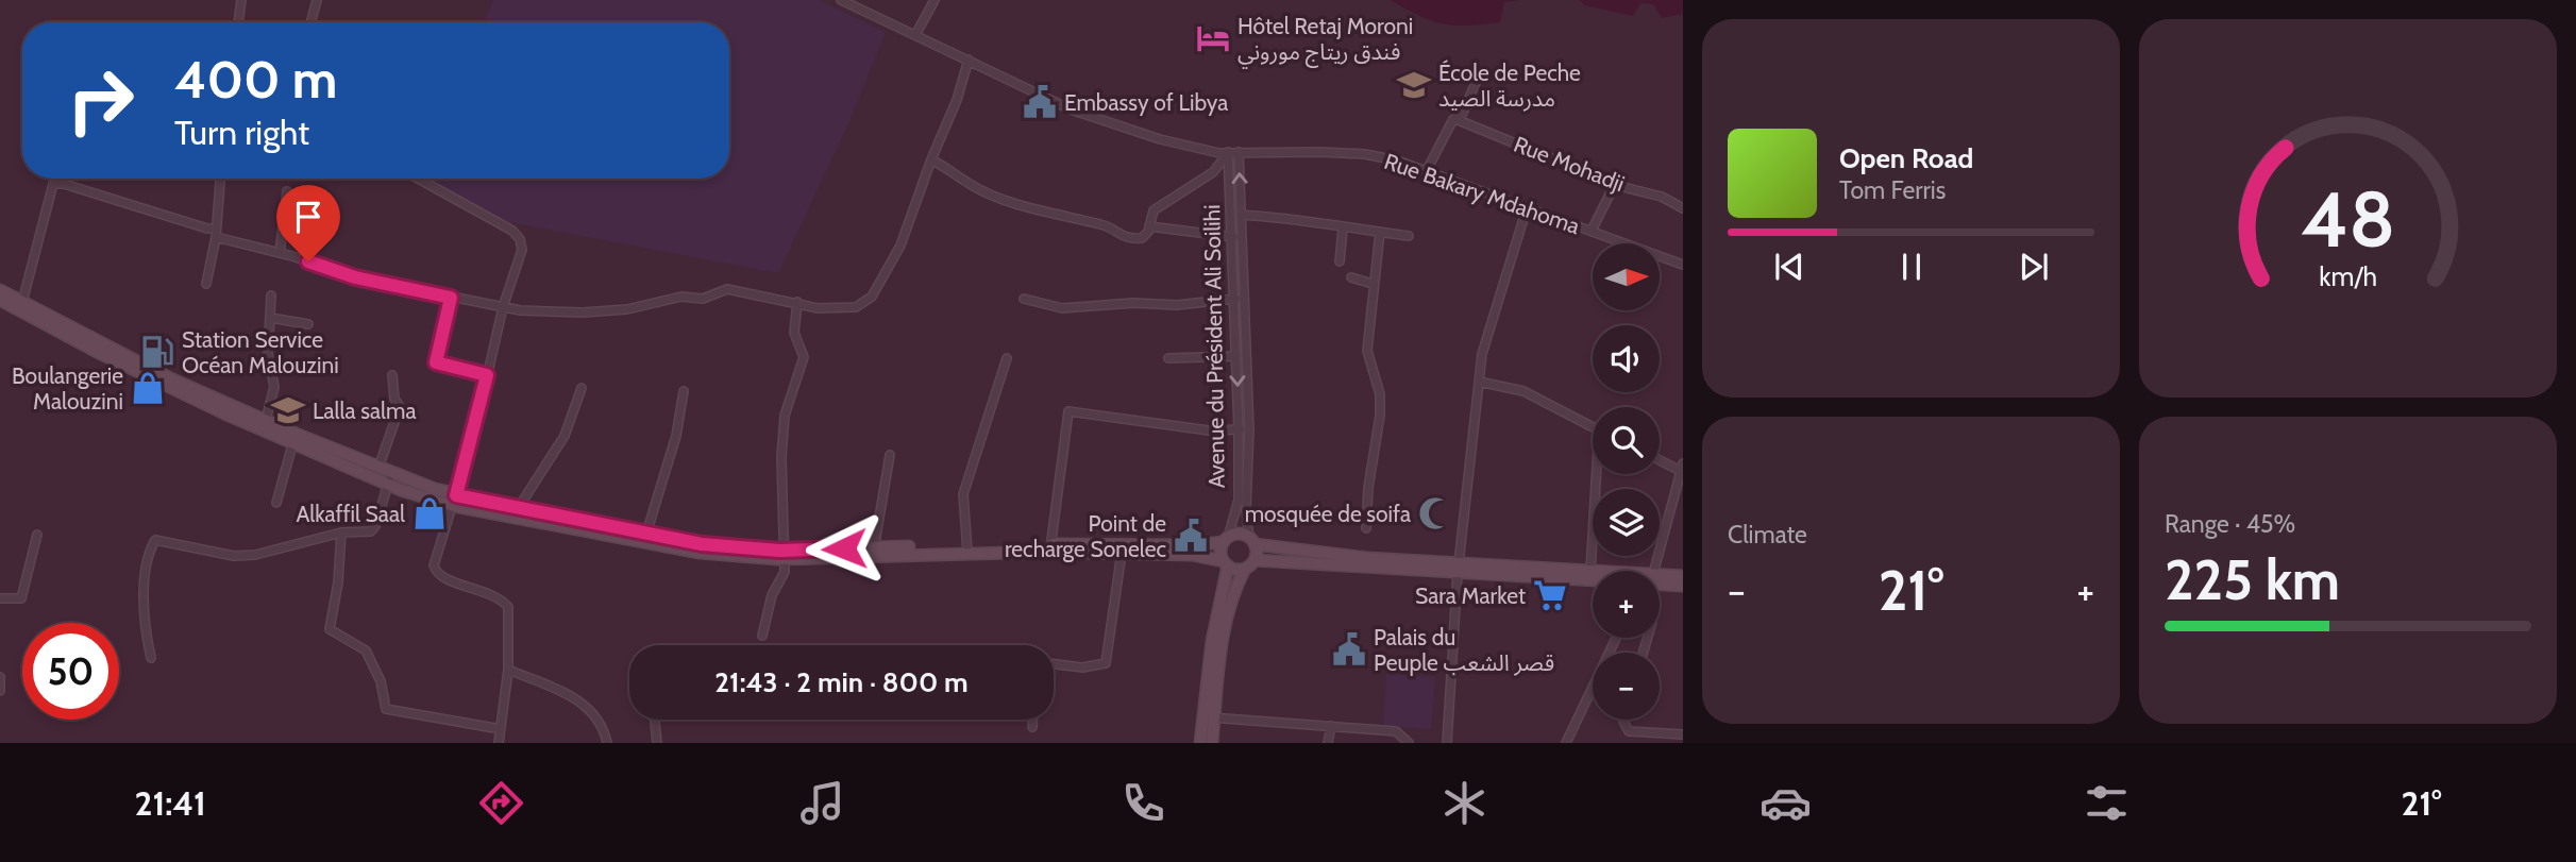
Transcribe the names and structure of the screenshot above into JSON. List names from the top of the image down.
{
  "streets": {
    "street": ["Rue Mohadji", "Rue Bakary Mdahoma", "Avenue du Président Ali Soilihi"]
  },
  "crossings": [
    ["Rue Bakary Mdahoma", "Avenue du Président Ali Soilihi"]
  ],
  "places": {
    "hotel": ["Hôtel Retaj Moroni فندق ريتاج موروني"],
    "school or university": ["École de Peche مدرسة الصيد", "Lalla salma"],
    "public building": ["Embassy of Libya", "Point de recharge Sonelec", "Palais du Peuple قصر الشعب"],
    "fuel station": ["Station Service Océan Malouzini"],
    "shop": ["Boulangerie Malouzini", "Alkaffil Saal"],
    "mosque": ["mosquée de soifa"],
    "supermarket": ["Sara Market"]
  },
  "north": "right",
  "page": {
    "turn": ["400 m", "Turn right"],
    "song": ["Open Road", "Tom Ferris"],
    "map_buttons": ["+", "−"],
    "tile": [
      "Climate",
      ["Range · 45%", "225 km"]
    ],
    "heat": ["−", "21°", "+"],
    "limit": "50",
    "trip": "21:43 · 2 min · 800 m",
    "tabs": ["21:41", "21°"],
    "gauge": ["48", "km/h"]
  }
}
